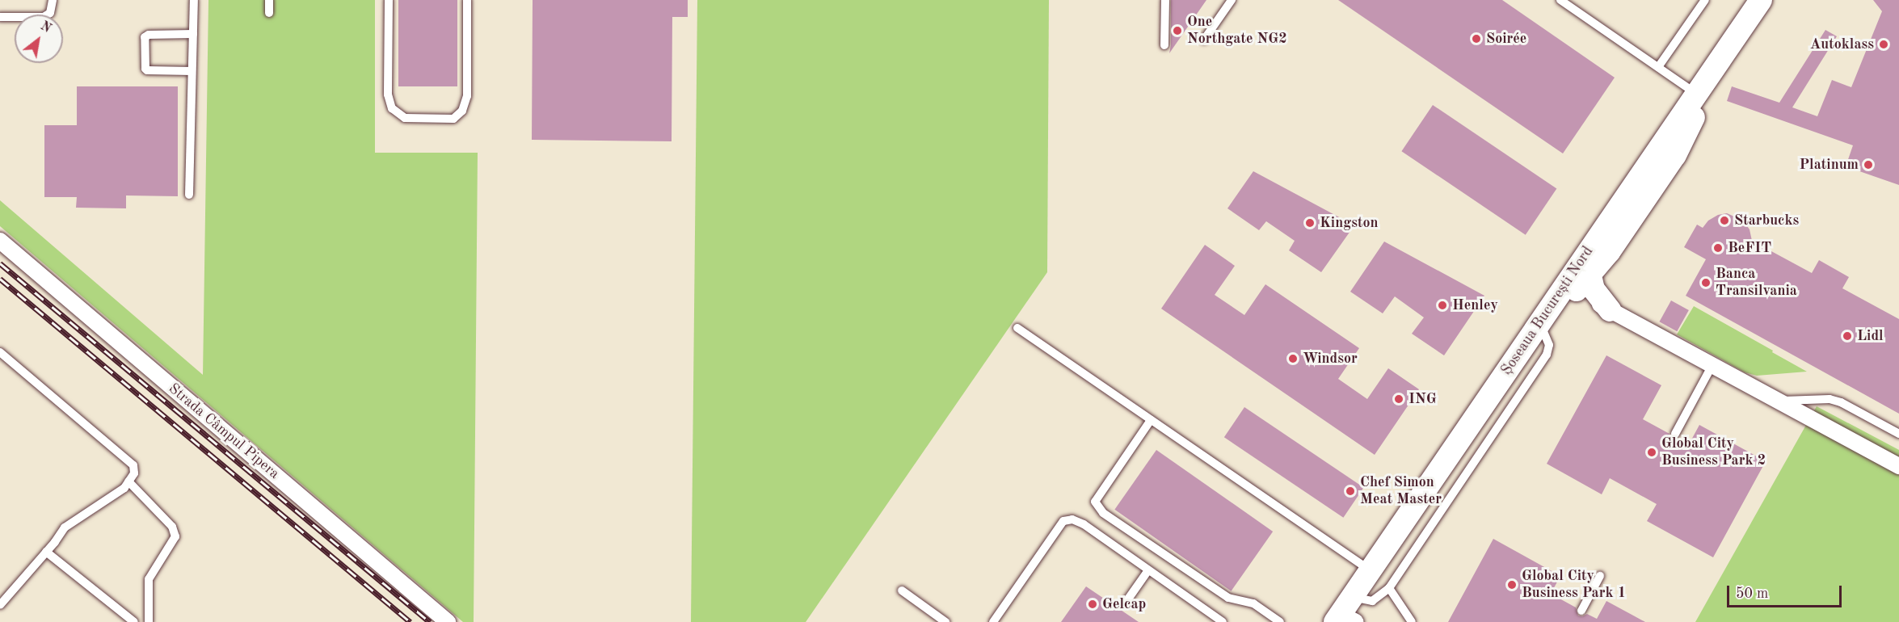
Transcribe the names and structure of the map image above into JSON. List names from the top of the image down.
{
  "streets": {
    "main road": ["Șoseaua București Nord"],
    "street": ["Strada Câmpul Pipera"]
  },
  "places": [
    "One Northgate NG2",
    "Soirée",
    "Autoklass",
    "Platinum",
    "Starbucks",
    "Kingston",
    "BeFIT",
    "Banca Transilvania",
    "Henley",
    "Lidl",
    "Windsor",
    "ING",
    "Global City Business Park 2",
    "Chef Simon Meat Master",
    "Global City Business Park 1",
    "Gelcap"
  ],
  "scale_bar": "50 m",
  "north": "top right"
}
